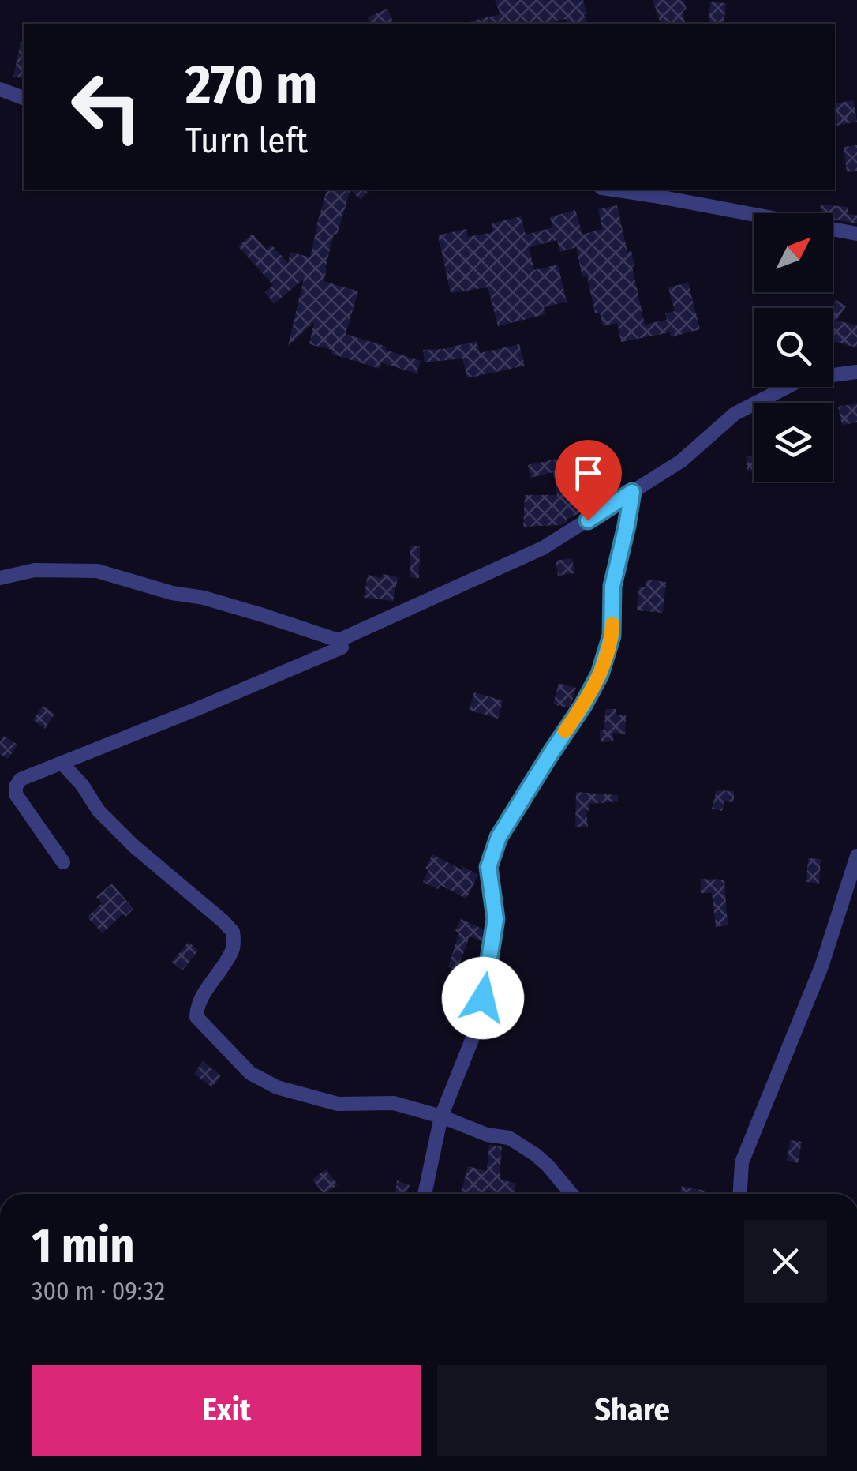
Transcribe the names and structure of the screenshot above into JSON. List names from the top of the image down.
{
  "north": "top right",
  "page": {
    "turn": ["270 m", "Turn left"],
    "heading": ["1 min", "300 m · 09:32"],
    "buttons": ["Exit", "Share"]
  }
}
